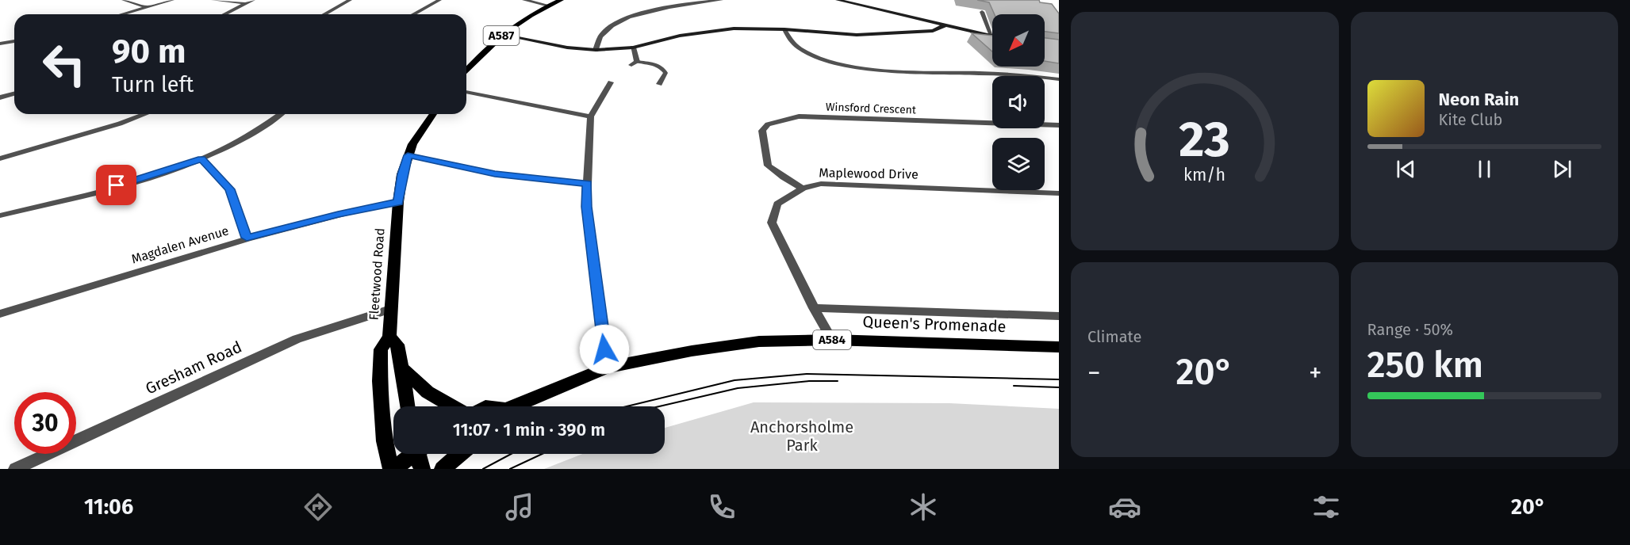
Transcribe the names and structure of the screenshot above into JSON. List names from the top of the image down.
{
  "streets": {
    "main road": [
      "A587",
      "Fleetwood Road",
      "Queen's Promenade",
      "A584"
    ],
    "street": [
      "Winsford Crescent",
      "Maplewood Drive",
      "Magdalen Avenue",
      "Gresham Road"
    ]
  },
  "crossings": [
    ["Winsford Crescent", "Maplewood Drive"],
    ["Maplewood Drive", "Queen's Promenade"],
    ["Magdalen Avenue", "Fleetwood Road"],
    ["Fleetwood Road", "Gresham Road"]
  ],
  "parks": ["Anchorsholme Park"],
  "north": "bottom left",
  "page": {
    "turn": ["90 m", "Turn left"],
    "song": ["Neon Rain", "Kite Club"],
    "tile": [
      "Climate",
      ["Range · 50%", "250 km"]
    ],
    "heat": ["−", "20°", "+"],
    "limit": "30",
    "trip": "11:07 · 1 min · 390 m",
    "tabs": ["11:06", "20°"],
    "gauge": ["23", "km/h"]
  }
}
